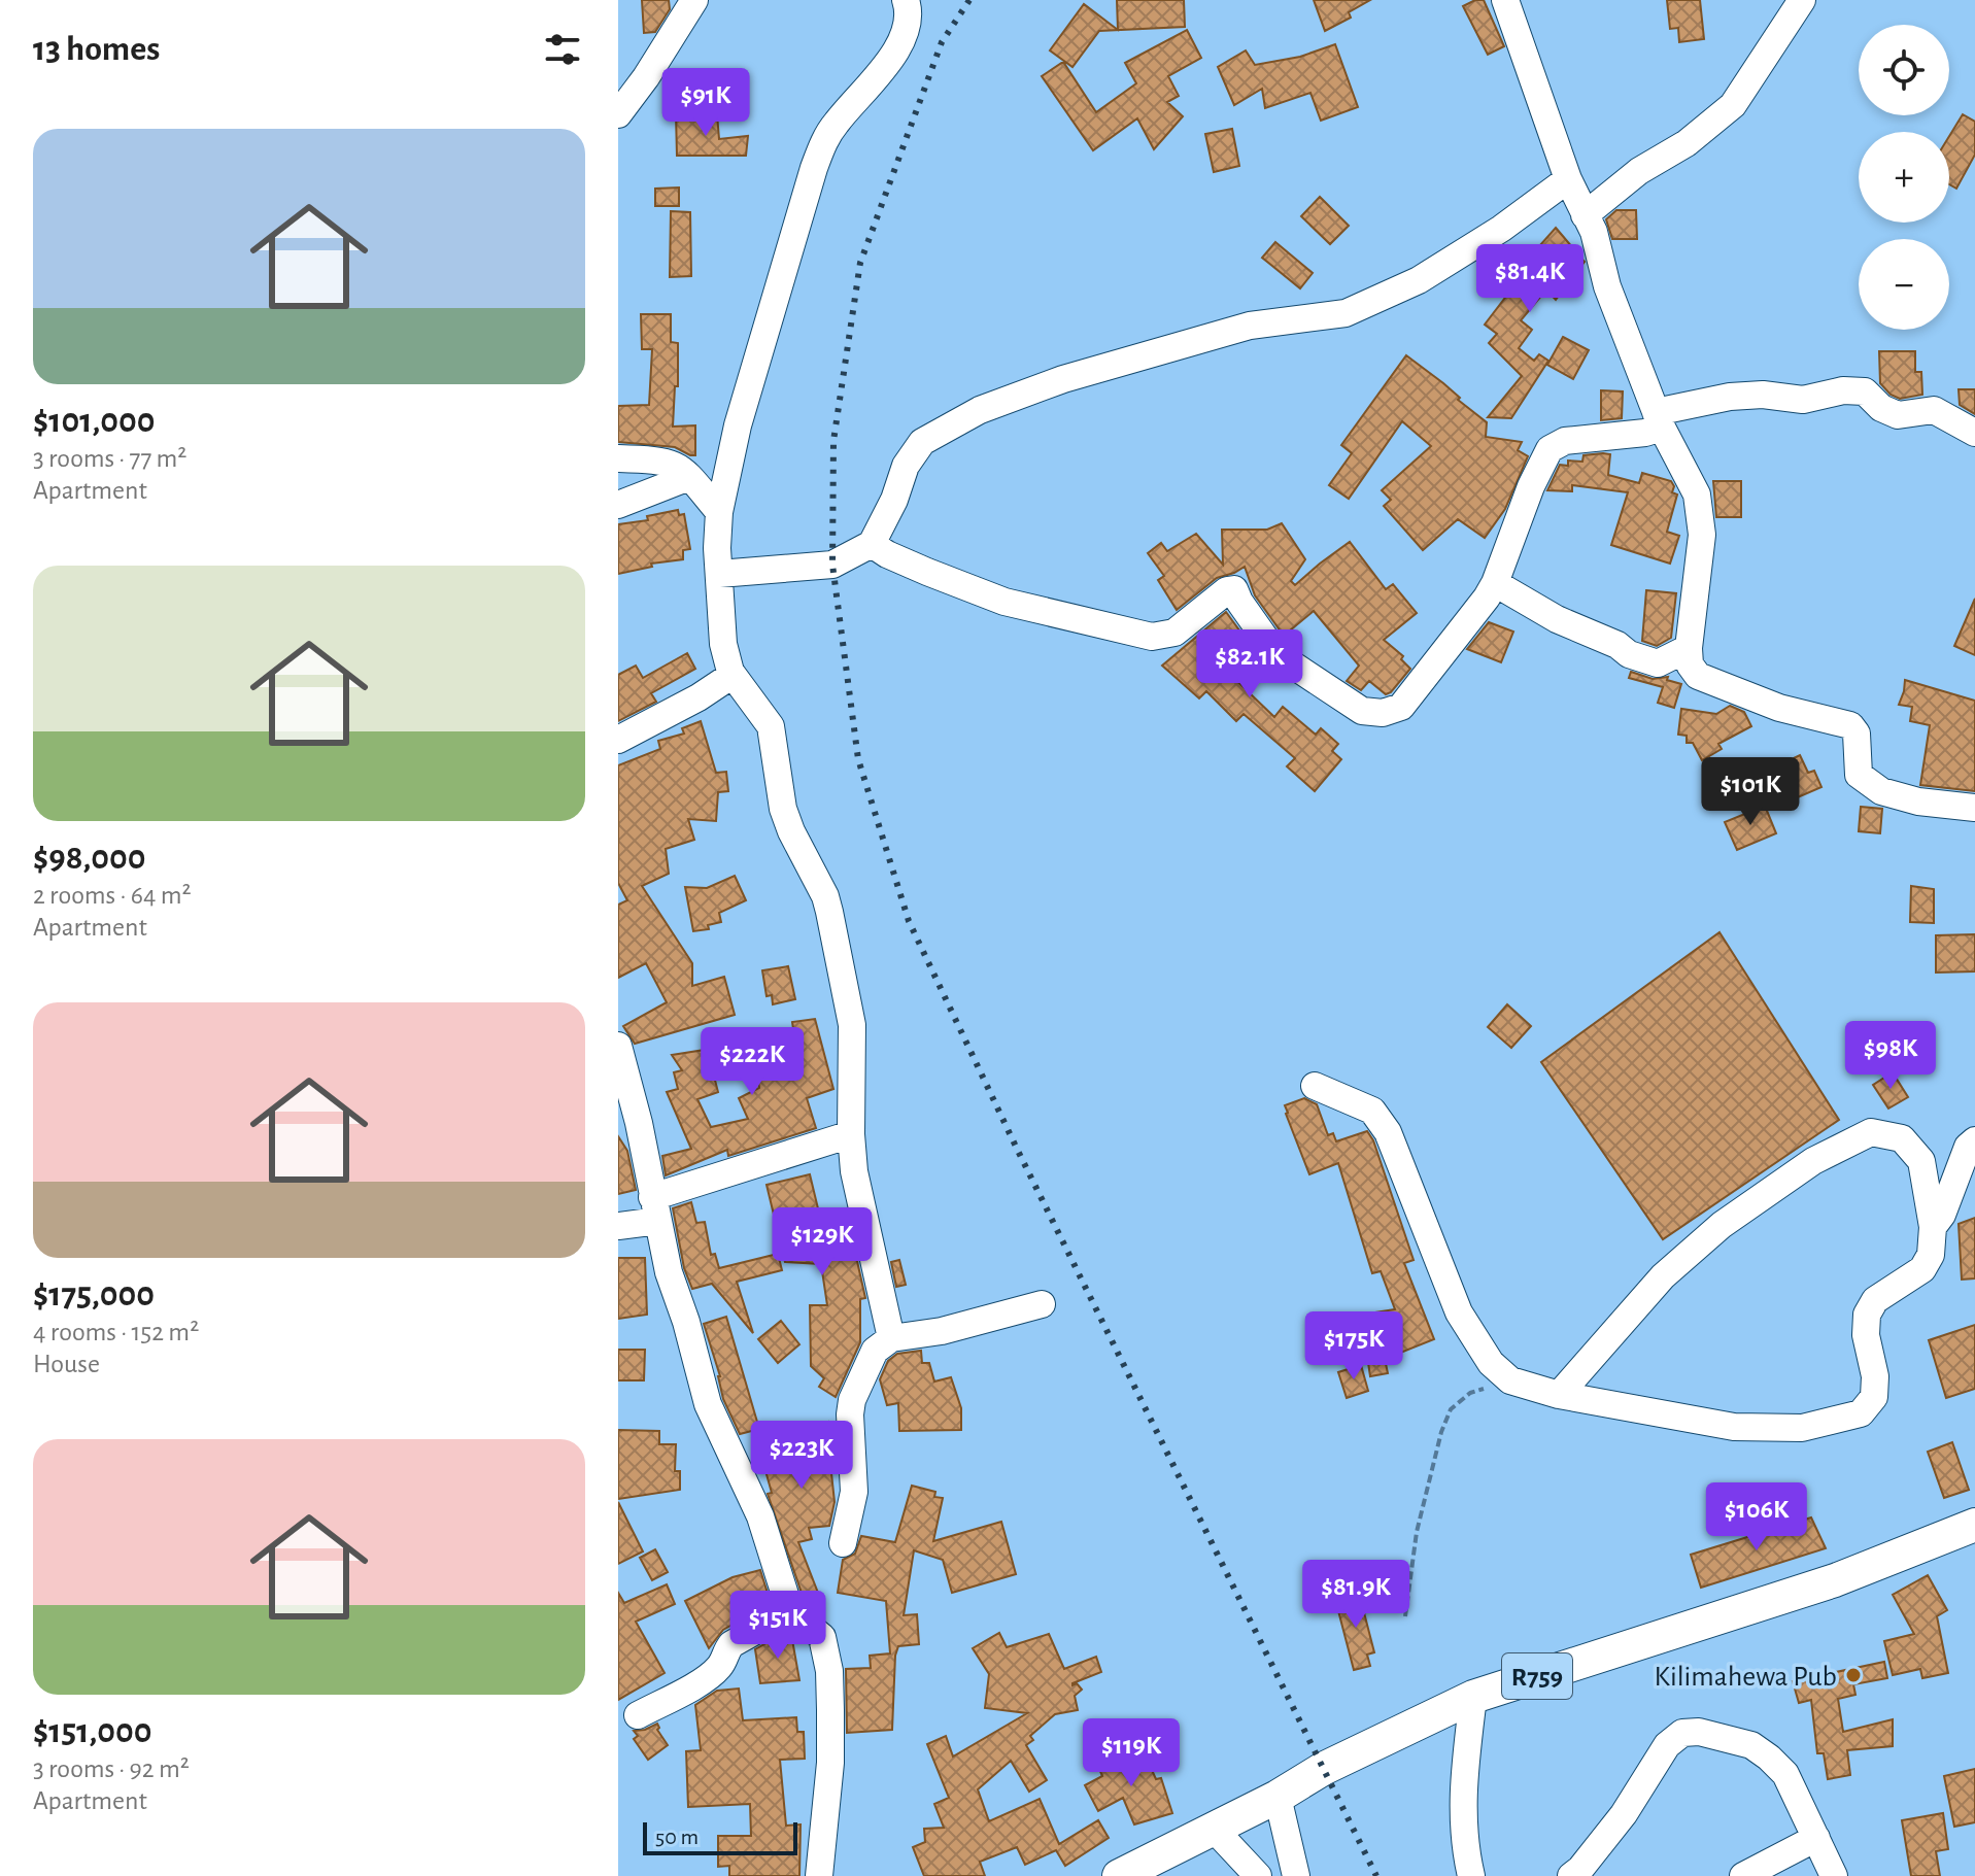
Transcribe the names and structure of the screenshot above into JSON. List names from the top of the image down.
{
  "streets": {
    "main road": ["R759"]
  },
  "places": ["Kilimahewa Pub"],
  "scale_bar": "50 m",
  "page": {
    "heading": "13 homes",
    "map_buttons": ["+", "−"],
    "price": [
      "$91K",
      "$81.4K",
      "$82.1K",
      "$101K",
      "$98K",
      "$222K",
      "$129K",
      "$175K",
      "$223K",
      "$106K",
      "$81.9K",
      "$151K",
      "$119K"
    ],
    "list": [
      {
        "name": "$101,000",
        "note": "3 rooms · 77 m² · Apartment"
      },
      {
        "name": "$98,000",
        "note": "2 rooms · 64 m² · Apartment"
      },
      {
        "name": "$175,000",
        "note": "4 rooms · 152 m² · House"
      },
      {
        "name": "$151,000",
        "note": "3 rooms · 92 m² · Apartment"
      }
    ],
    "scale": "50 m"
  }
}
